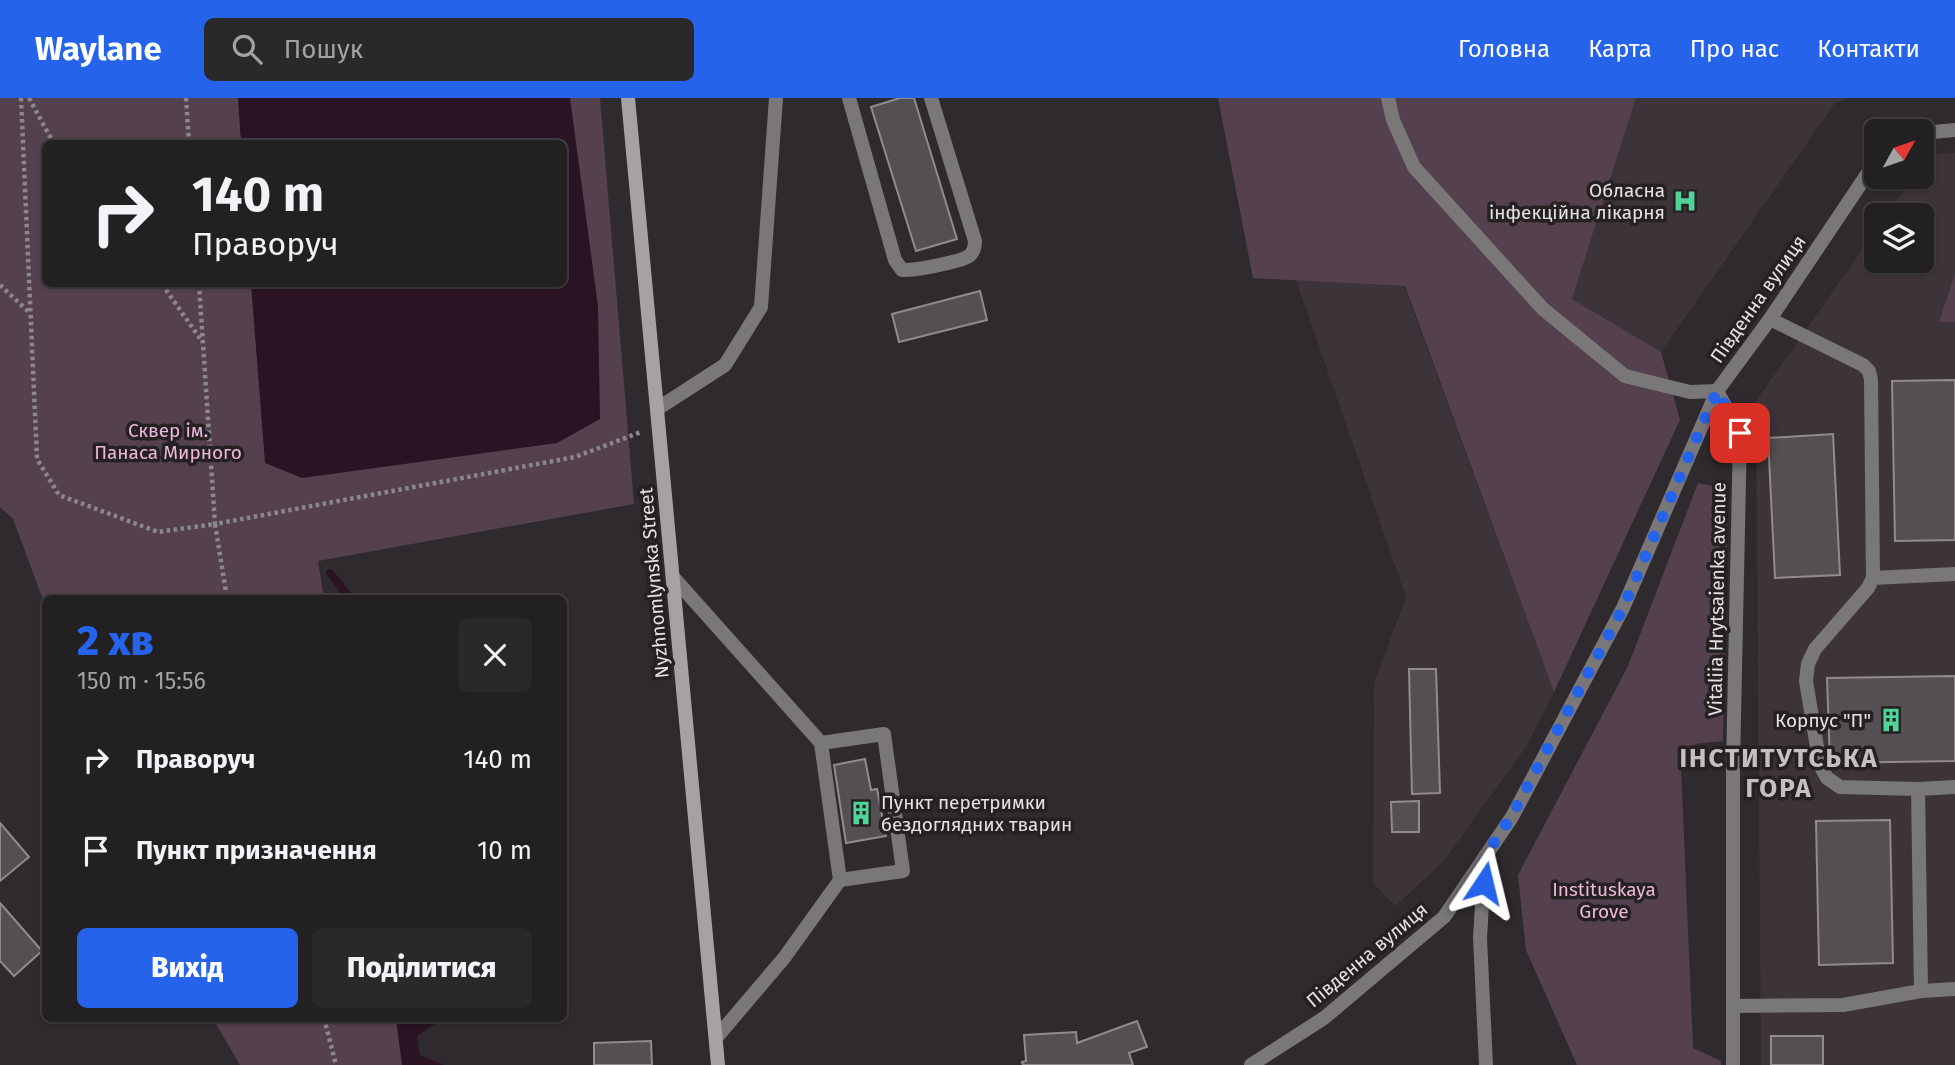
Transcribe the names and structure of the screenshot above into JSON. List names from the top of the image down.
{
  "streets": {
    "main road": ["Nyzhnomlynska Street"],
    "street": ["Південна вулиця", "Vitaliia Hrytsaienka avenue"]
  },
  "crossings": [
    ["Південна вулиця", "Vitaliia Hrytsaienka avenue"]
  ],
  "districts": ["ІНСТИТУТСЬКА ГОРА"],
  "parks": ["Сквер ім. Панаса Мирного", "Іnstituskaya Grove"],
  "places": {
    "hospital": ["Обласна інфекційна лікарня"],
    "building": ["Корпус \"П\"", "Пункт перетримки бездоглядних тварин"]
  },
  "north": "top right",
  "page": {
    "header": "Waylane",
    "search": "Пошук",
    "nav": [
      "Головна",
      "Карта",
      "Про нас",
      "Контакти"
    ],
    "turn": ["140 m", "Праворуч"],
    "heading": ["2 хв", "150 m · 15:56"],
    "list": [
      {
        "name": "Праворуч",
        "value": "140 m"
      },
      {
        "name": "Пункт призначення",
        "value": "10 m"
      }
    ],
    "buttons": ["Вихід", "Поділитися"]
  }
}
